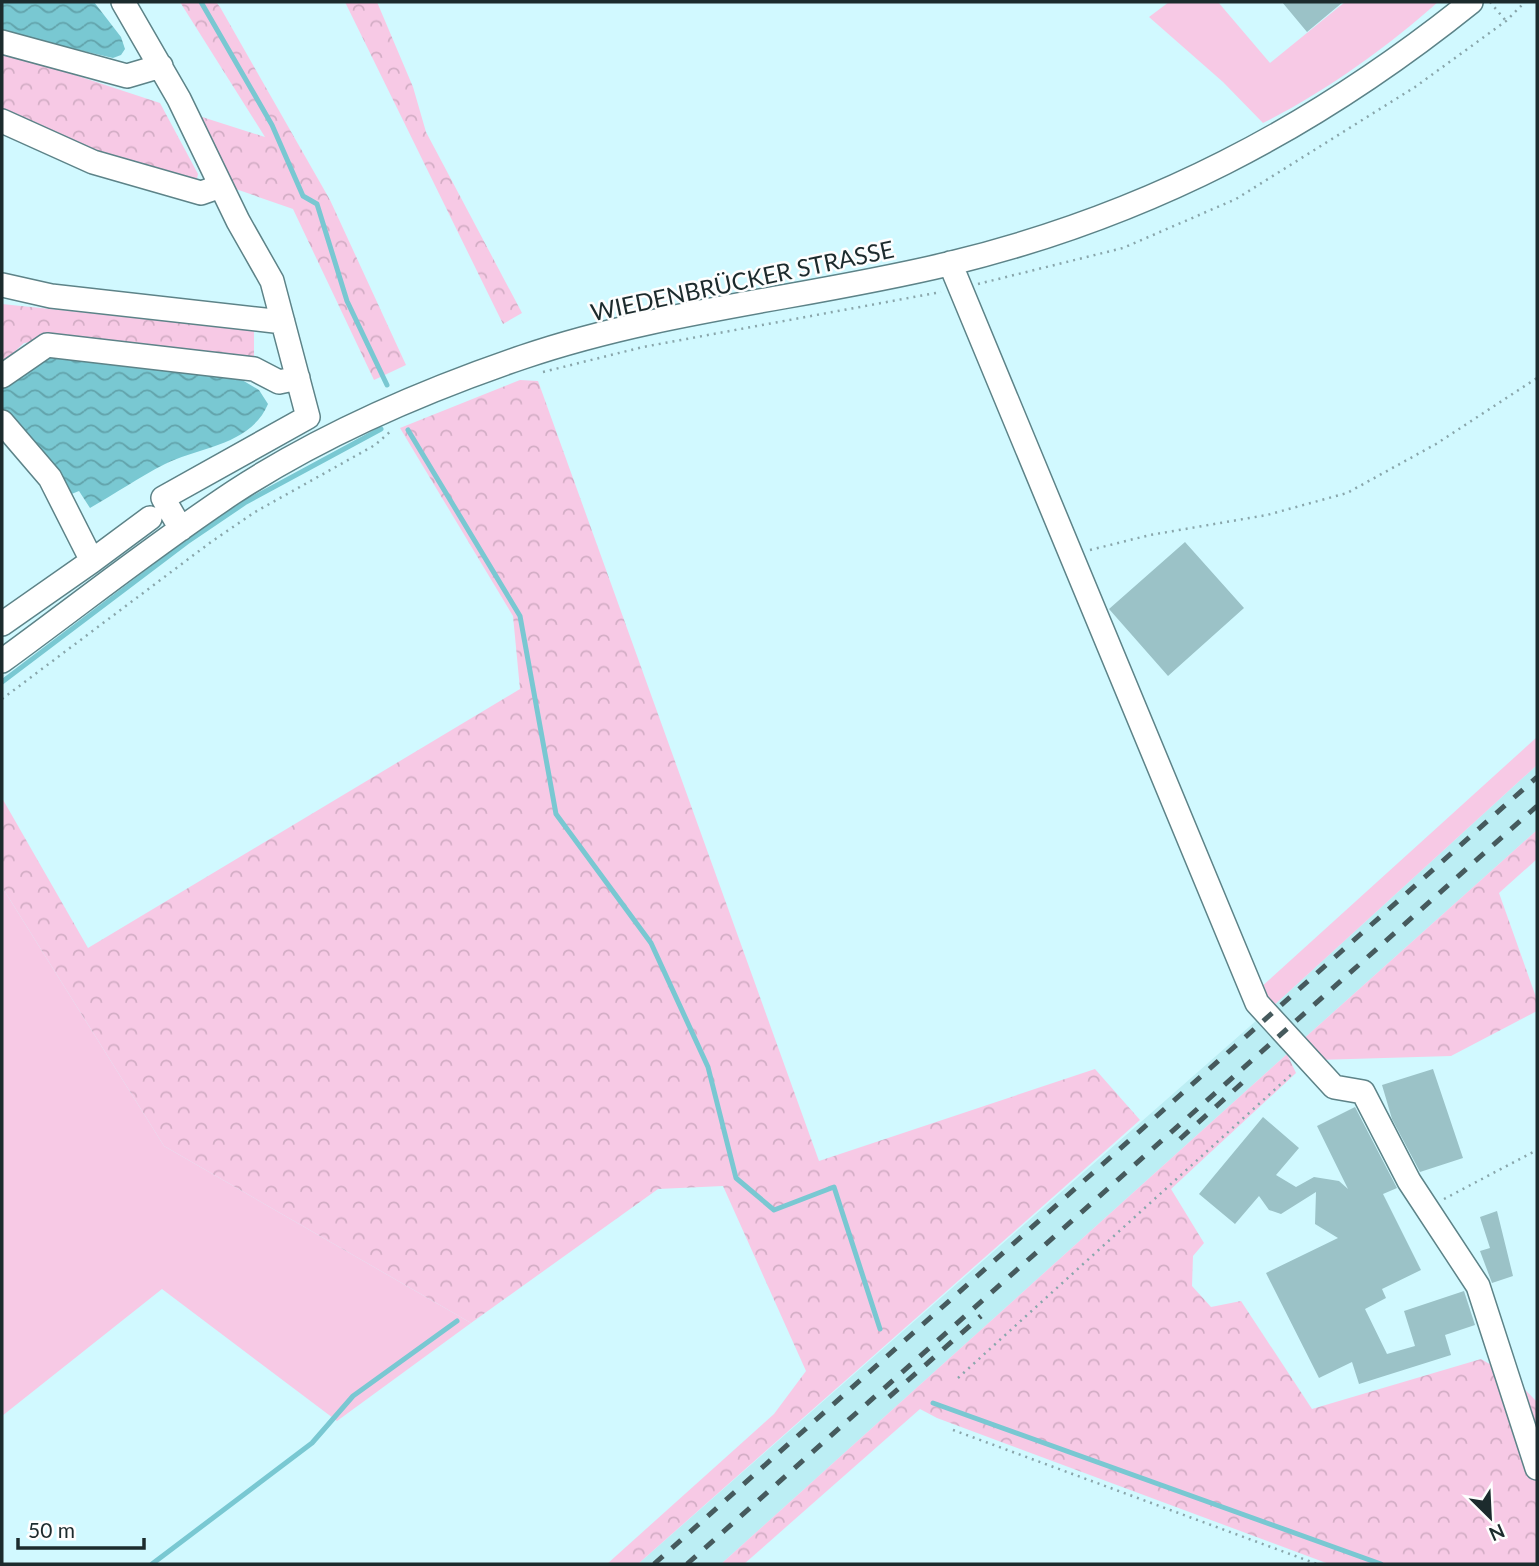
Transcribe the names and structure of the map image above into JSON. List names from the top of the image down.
{
  "streets": {
    "street": ["WIEDENBRÜCKER STRASSE"]
  },
  "scale_bar": "50 m",
  "north": "bottom right"
}
